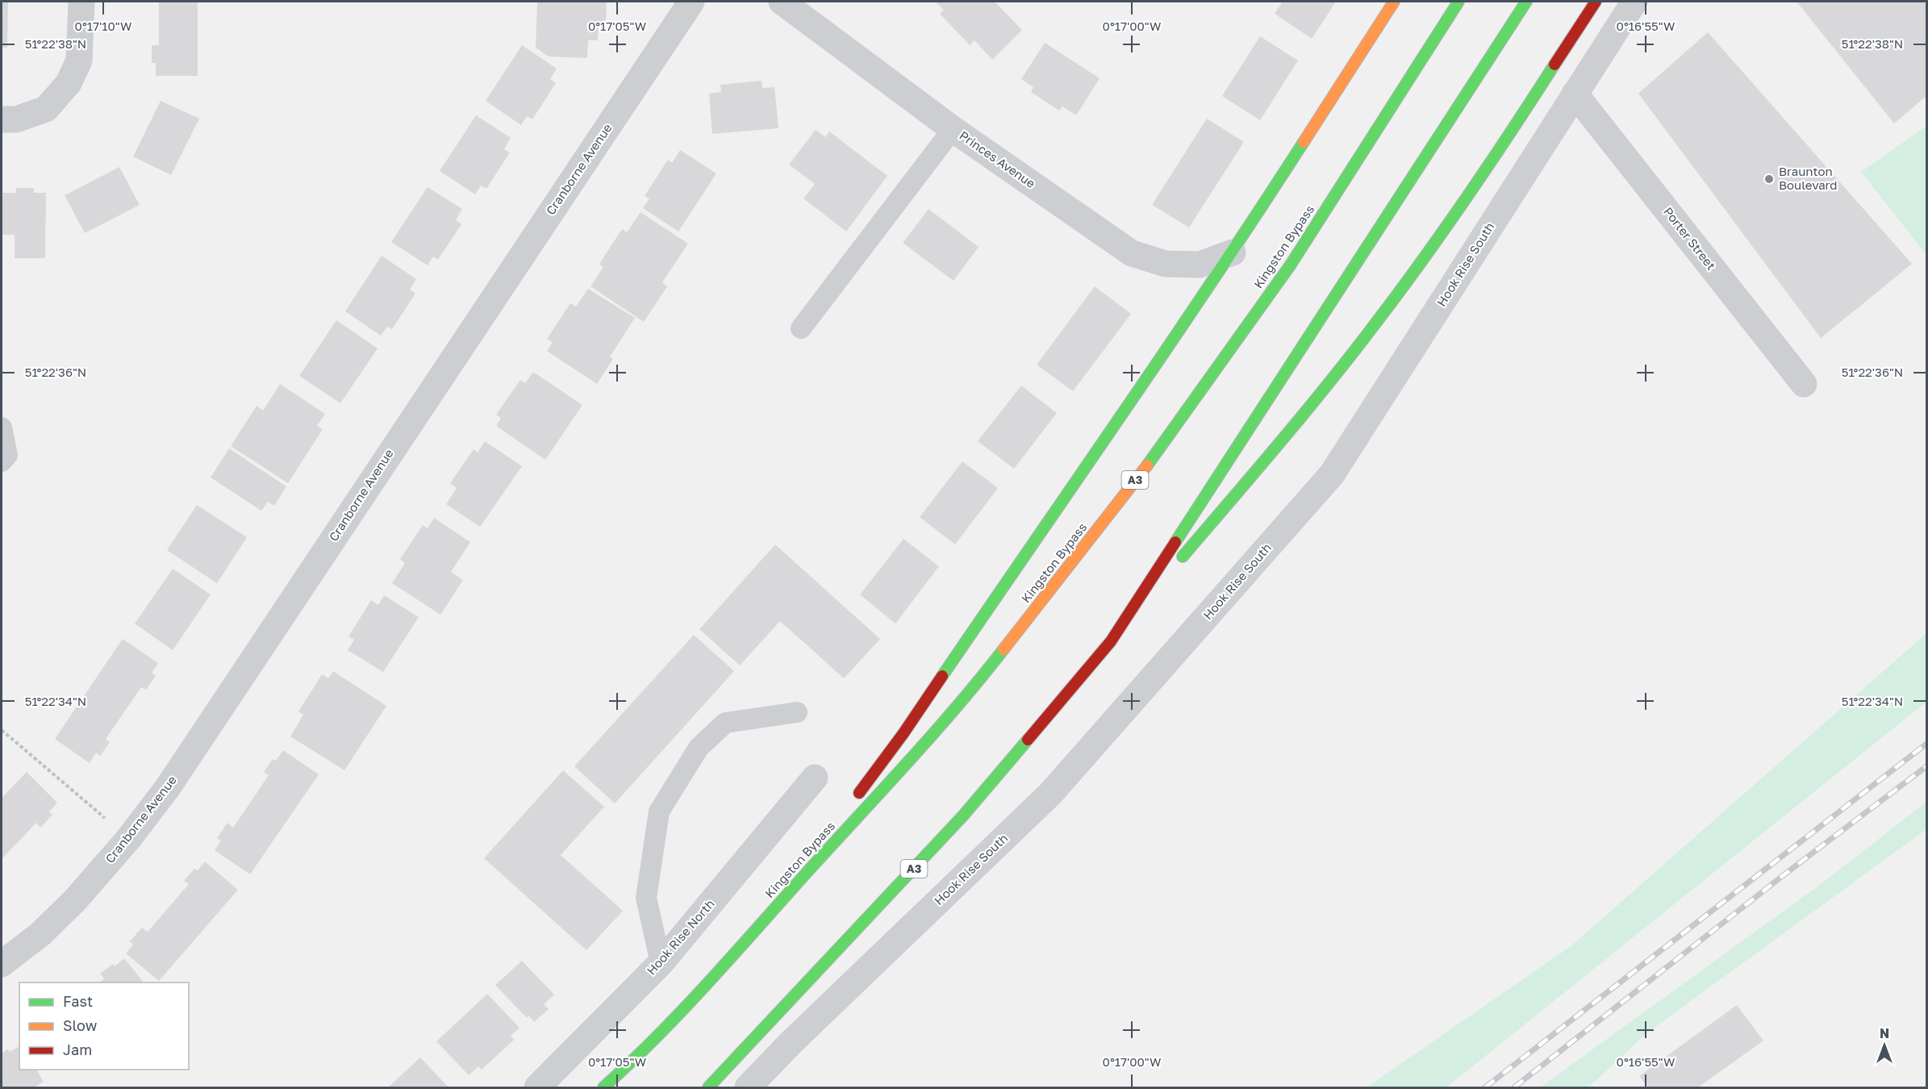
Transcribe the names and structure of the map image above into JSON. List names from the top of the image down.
{
  "streets": {
    "highway": ["Kingston Bypass", "A3"],
    "street": [
      "Princes Avenue",
      "Cranborne Avenue",
      "Porter Street",
      "Hook Rise South",
      "Hook Rise North"
    ]
  },
  "crossings": [
    ["Porter Street", "Hook Rise South"]
  ],
  "places": ["Braunton Boulevard"],
  "legend": ["Fast", "Slow", "Jam"],
  "north": "top",
  "coordinates": [
    "0°17'10\"W",
    "0°17'05\"W",
    "0°17'00\"W",
    "0°16'55\"W",
    "51°22'38\"N",
    "51°22'36\"N",
    "51°22'34\"N"
  ]
}
